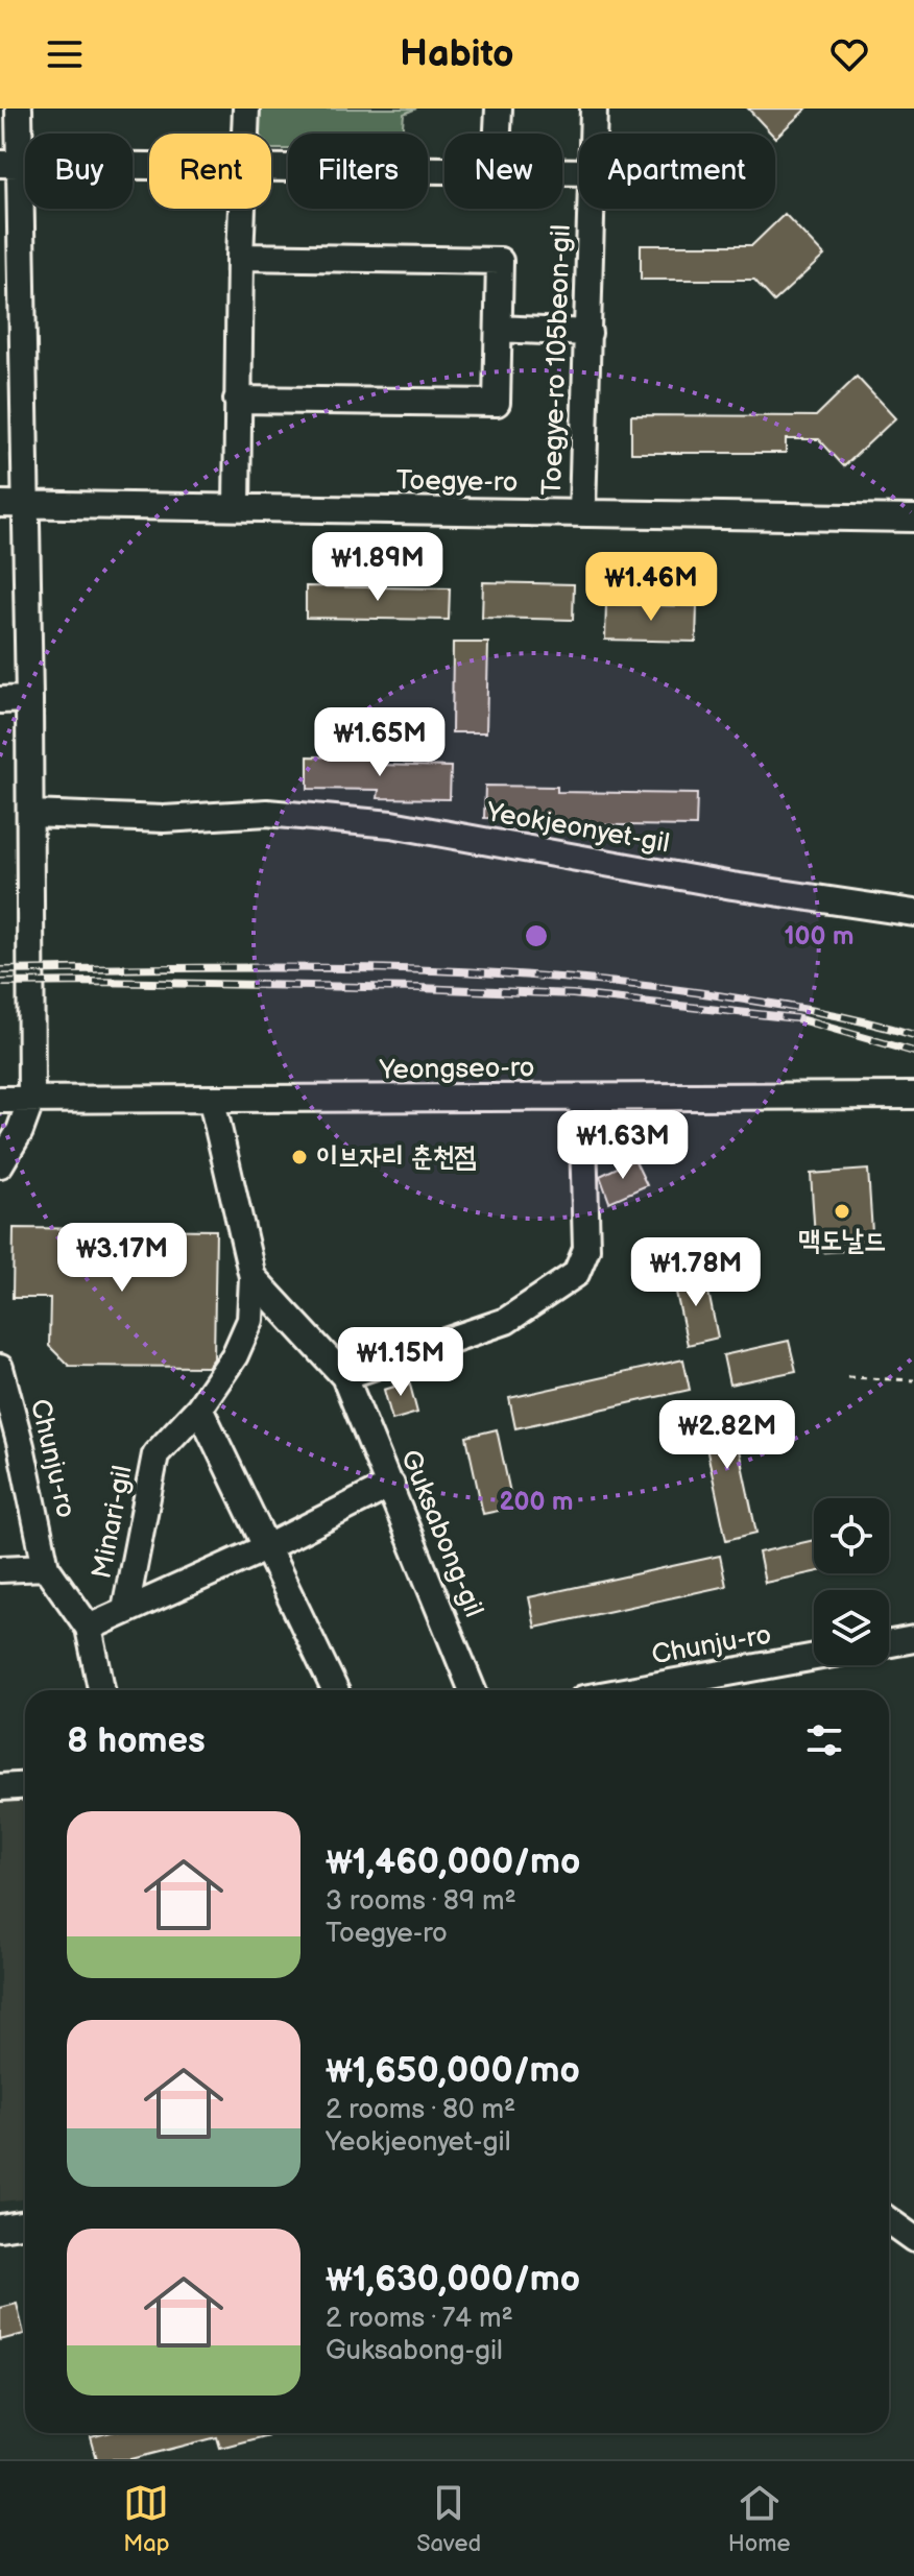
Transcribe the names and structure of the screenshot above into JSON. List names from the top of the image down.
{
  "streets": {
    "street": [
      "Toegye-ro 105beon-gil",
      "Toegye-ro",
      "Yeokjeonyet-gil",
      "Yeongseo-ro",
      "Chunju-ro",
      "Minari-gil",
      "Guksabong-gil"
    ]
  },
  "crossings": [
    ["Toegye-ro 105beon-gil", "Toegye-ro"],
    ["Yeongseo-ro", "Minari-gil"],
    ["Minari-gil", "Guksabong-gil"]
  ],
  "places": ["이브자리 춘천점", "맥도날드"],
  "page": {
    "header": "Habito",
    "chip": [
      "Buy",
      "Rent",
      "Filters",
      "New",
      "Apartment"
    ],
    "price": [
      "₩1.89M",
      "₩1.46M",
      "₩1.65M",
      "₩1.63M",
      "₩3.17M",
      "₩1.78M",
      "₩1.15M",
      "₩2.82M"
    ],
    "heading": "8 homes",
    "list": [
      {
        "name": "₩1,460,000/mo",
        "note": "3 rooms · 89 m² · Toegye-ro"
      },
      {
        "name": "₩1,650,000/mo",
        "note": "2 rooms · 80 m² · Yeokjeonyet-gil"
      },
      {
        "name": "₩1,630,000/mo",
        "note": "2 rooms · 74 m² · Guksabong-gil"
      }
    ],
    "tabs": ["Map", "Saved", "Home"]
  },
  "rings": ["100 m", "200 m"]
}
